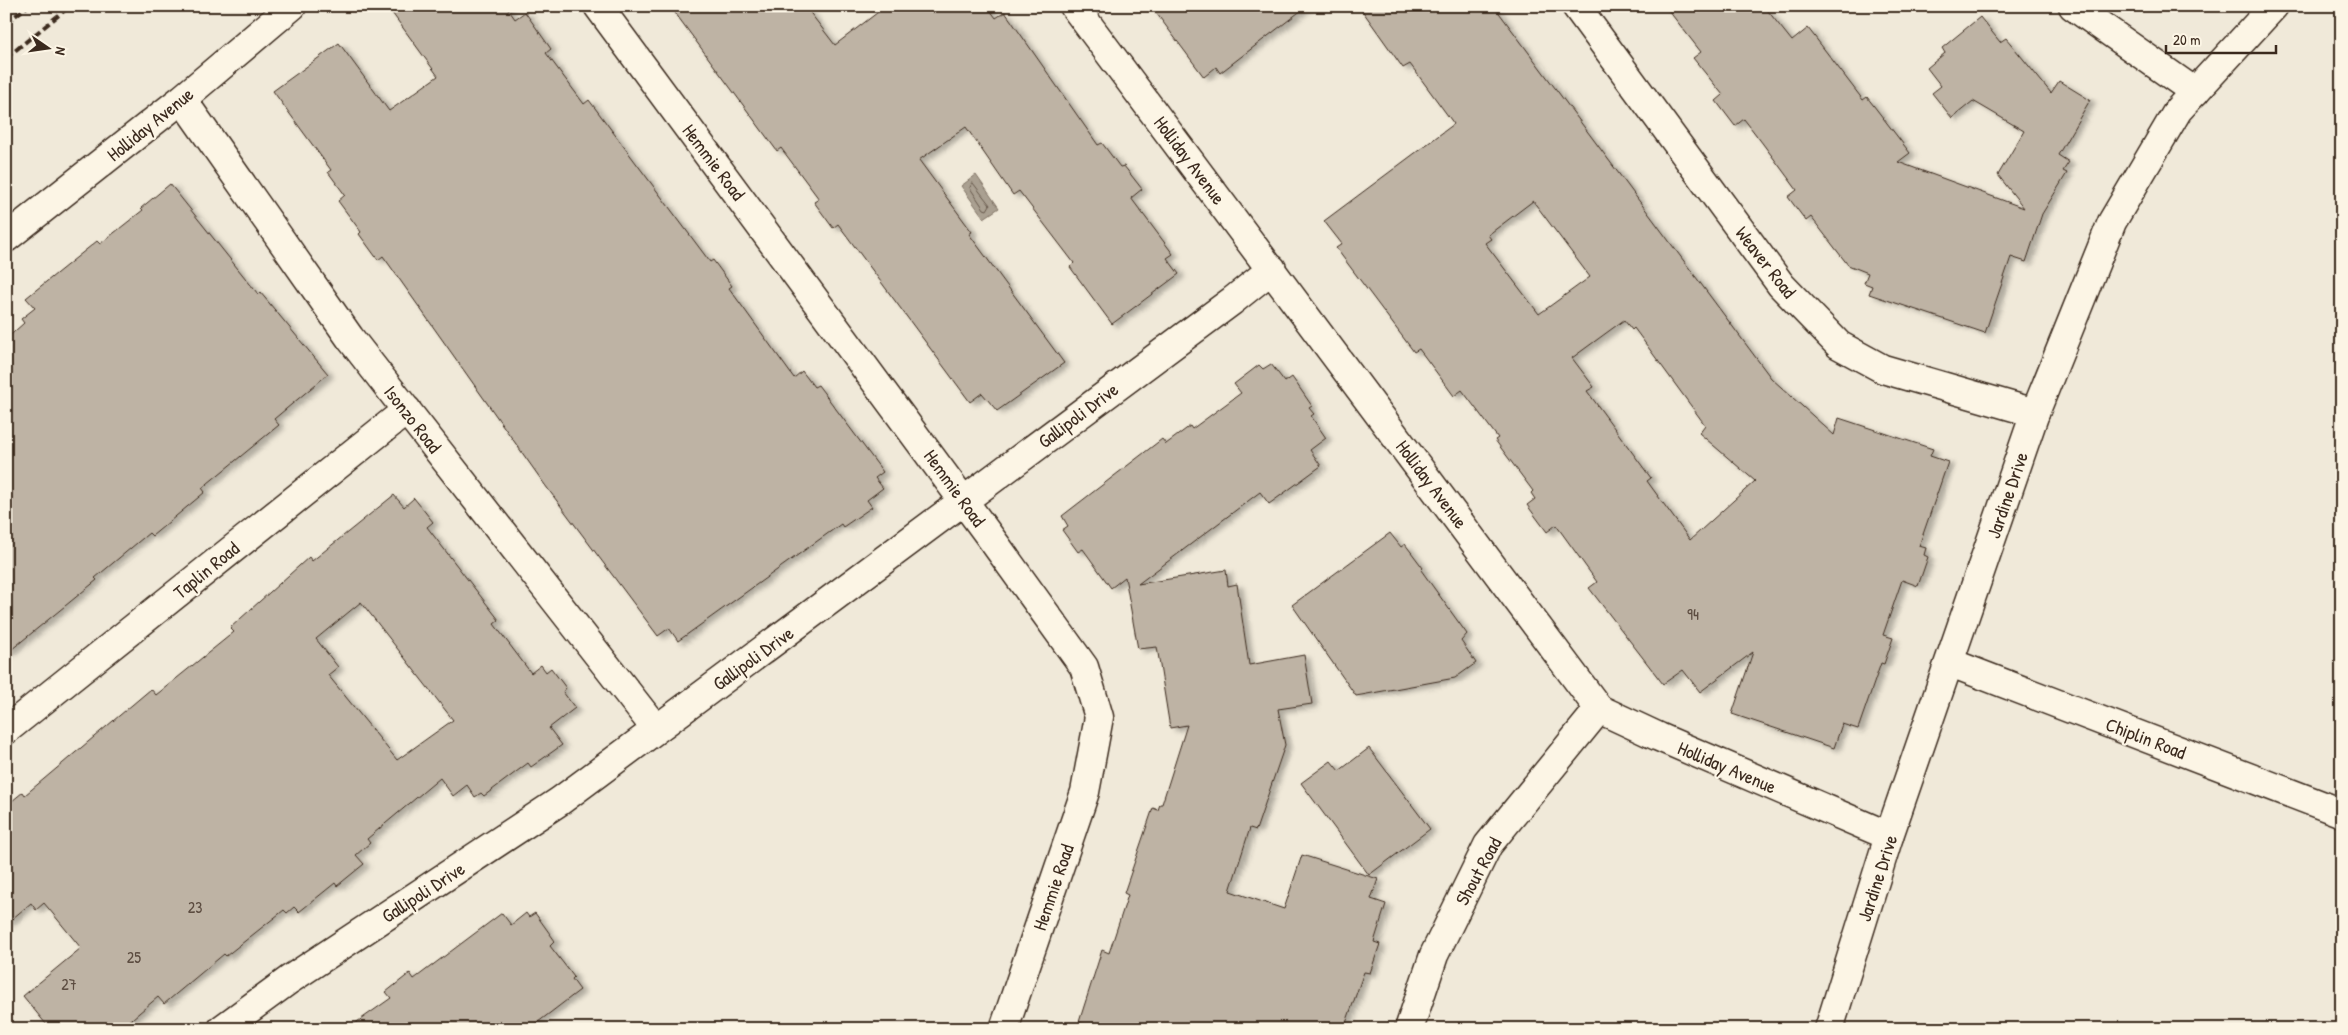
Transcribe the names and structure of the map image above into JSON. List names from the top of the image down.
{
  "streets": {
    "street": [
      "Holliday Avenue",
      "Hemmie Road",
      "Weaver Road",
      "Gallipoli Drive",
      "Isonzo Road",
      "Jardine Drive",
      "Taplin Road",
      "Chiplin Road",
      "Shout Road"
    ]
  },
  "crossings": [
    ["Holliday Avenue", "Gallipoli Drive"],
    ["Holliday Avenue", "Isonzo Road"],
    ["Holliday Avenue", "Jardine Drive"],
    ["Holliday Avenue", "Shout Road"],
    ["Hemmie Road", "Gallipoli Drive"],
    ["Weaver Road", "Jardine Drive"],
    ["Gallipoli Drive", "Isonzo Road"],
    ["Isonzo Road", "Taplin Road"],
    ["Jardine Drive", "Chiplin Road"]
  ],
  "house_numbers": [
    "94",
    "23",
    "25",
    "27"
  ],
  "scale_bar": "20 m",
  "north": "right"
}
